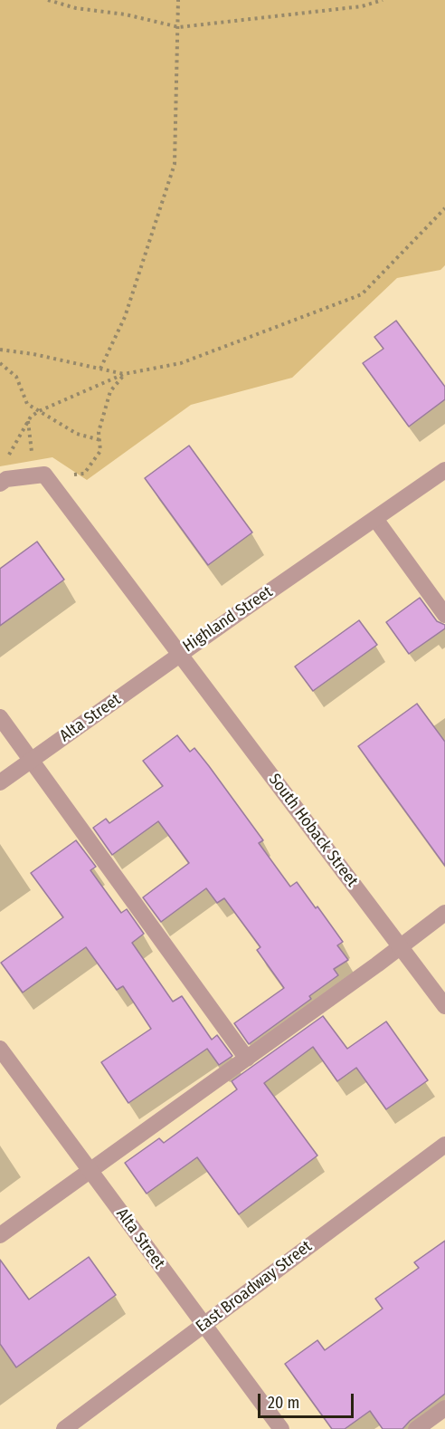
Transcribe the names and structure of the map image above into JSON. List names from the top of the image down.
{
  "streets": {
    "street": [
      "Highland Street",
      "Alta Street",
      "South Hoback Street",
      "East Broadway Street"
    ]
  },
  "crossings": [
    ["Highland Street", "Alta Street"],
    ["Highland Street", "South Hoback Street"],
    ["Alta Street", "South Hoback Street"],
    ["Alta Street", "East Broadway Street"]
  ],
  "scale_bar": "20 m"
}
